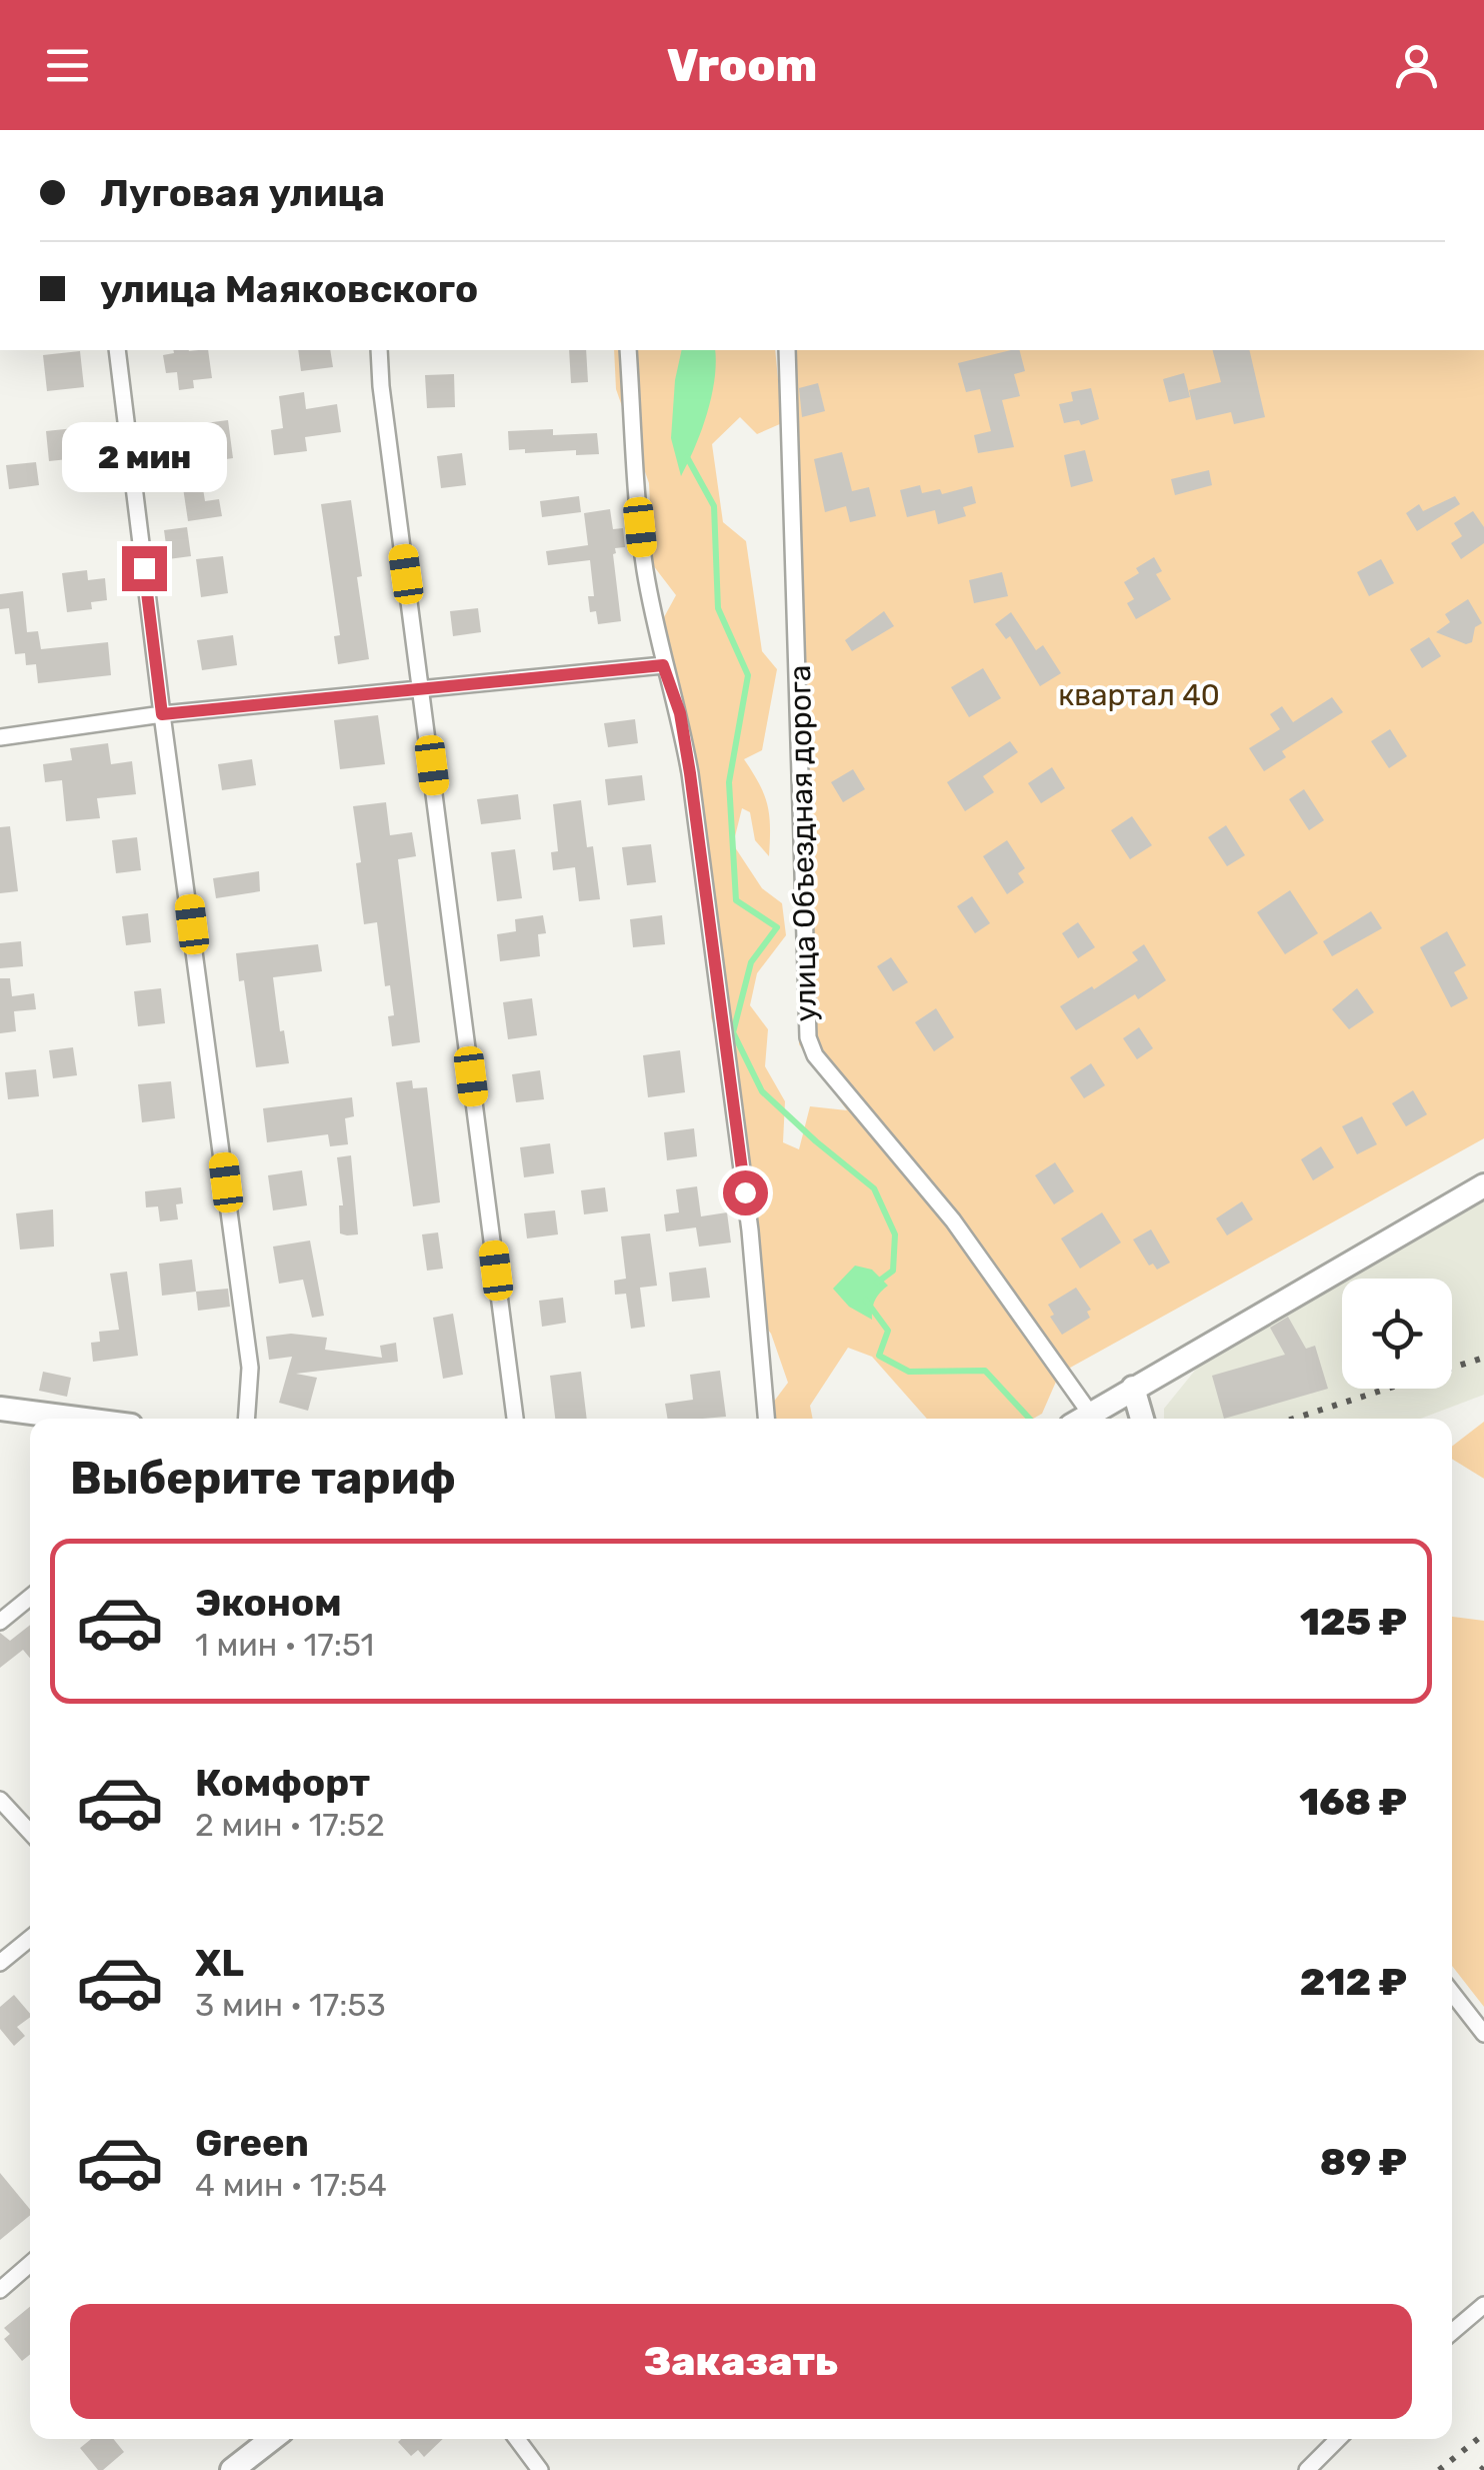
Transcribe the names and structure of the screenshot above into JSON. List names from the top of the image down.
{
  "streets": {
    "street": ["улица Объездная дорога"]
  },
  "parks": ["квартал 40"],
  "page": {
    "header": "Vroom",
    "banner": ["Луговая улица", "улица Маяковского"],
    "bubble": "2 мин",
    "heading": "Выберите тариф",
    "list": [
      {
        "name": "Эконом",
        "note": "1 мин · 17:51",
        "value": "125 ₽"
      },
      {
        "name": "Комфорт",
        "note": "2 мин · 17:52",
        "value": "168 ₽"
      },
      {
        "name": "XL",
        "note": "3 мин · 17:53",
        "value": "212 ₽"
      },
      {
        "name": "Green",
        "note": "4 мин · 17:54",
        "value": "89 ₽"
      }
    ],
    "buttons": "Заказать"
  }
}
